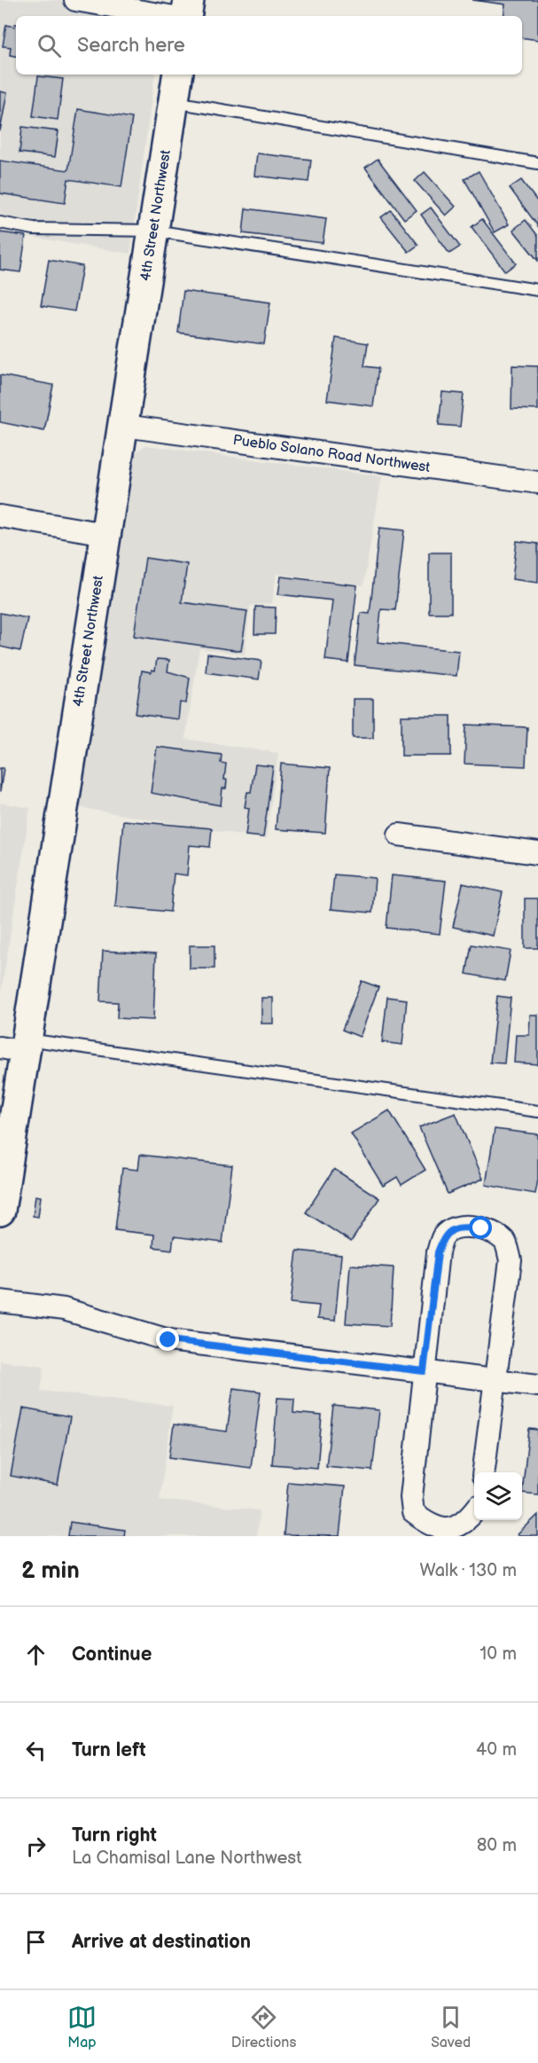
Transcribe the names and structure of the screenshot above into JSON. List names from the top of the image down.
{
  "streets": {
    "main road": ["4th Street Northwest"],
    "street": ["Pueblo Solano Road Northwest"]
  },
  "crossings": [
    ["4th Street Northwest", "Pueblo Solano Road Northwest"]
  ],
  "page": {
    "search": "Search here",
    "heading": ["2 min", "Walk · 130 m"],
    "list": [
      ["Continue", "10 m"],
      ["Turn left", "40 m"],
      ["Turn right", "La Chamisal Lane Northwest", "80 m"],
      "Arrive at destination"
    ],
    "nav": ["Map", "Directions", "Saved"]
  }
}
